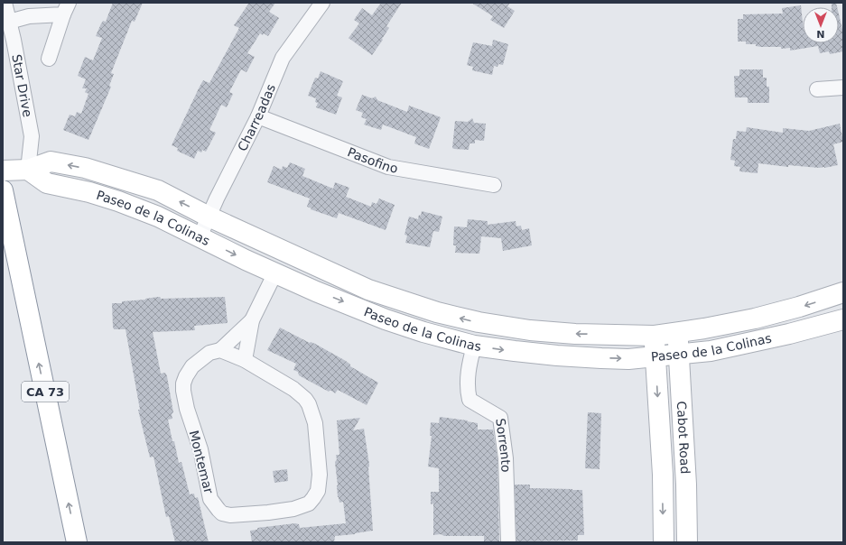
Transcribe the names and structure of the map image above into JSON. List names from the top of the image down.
{
  "streets": {
    "main road": ["Paseo de la Colinas", "CA 73", "Cabot Road"],
    "street": [
      "Star Drive",
      "Charreadas",
      "Pasofino",
      "Sorrento",
      "Montemar"
    ]
  },
  "crossings": [
    ["Star Drive", "Paseo de la Colinas"],
    ["Charreadas", "Pasofino"],
    ["Charreadas", "Paseo de la Colinas"],
    ["Paseo de la Colinas", "Cabot Road"],
    ["Paseo de la Colinas", "Sorrento"]
  ],
  "north": "bottom"
}
